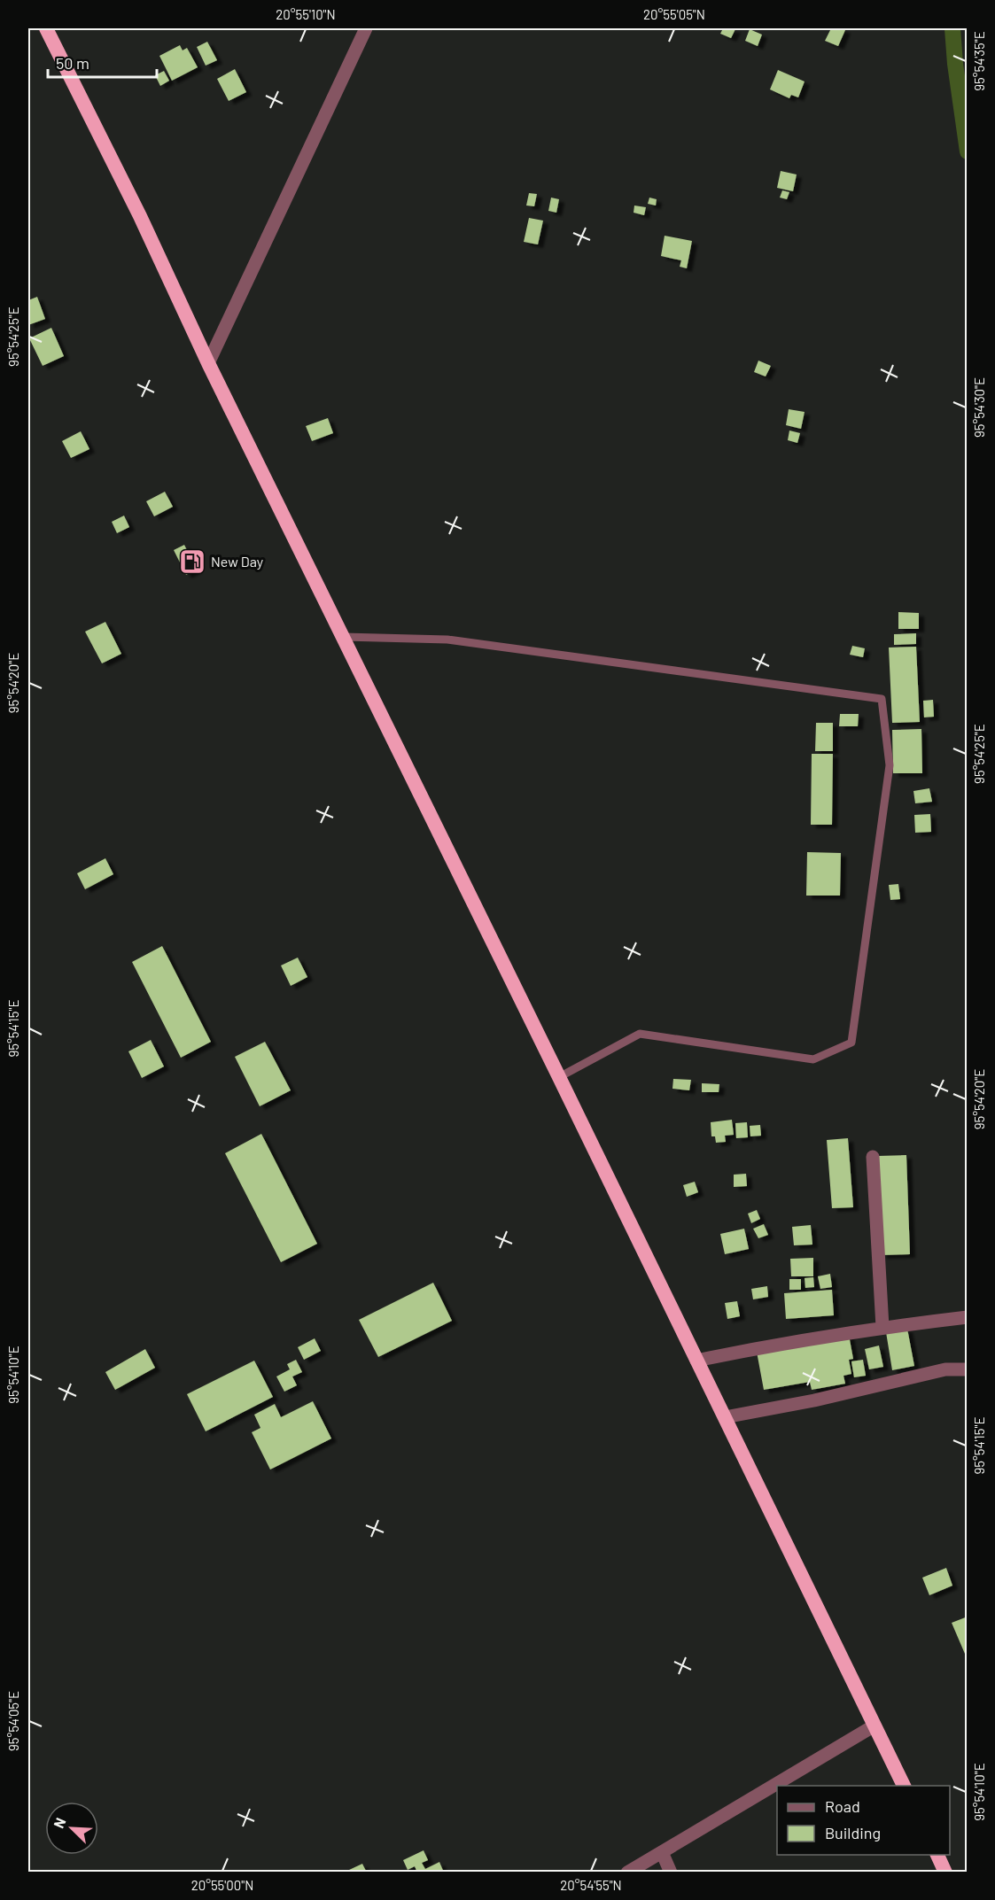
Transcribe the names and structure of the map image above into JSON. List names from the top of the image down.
{
  "places": {
    "fuel station": ["New Day"]
  },
  "legend": ["Road", "Building"],
  "scale_bar": "50 m",
  "north": "top left",
  "coordinates": [
    "20°55'10\"N",
    "20°55'05\"N",
    "95°54'35\"E",
    "95°54'25\"E",
    "95°54'30\"E",
    "95°54'20\"E",
    "95°54'15\"E",
    "95°54'10\"E",
    "95°54'05\"E",
    "20°55'00\"N",
    "20°54'55\"N"
  ]
}
